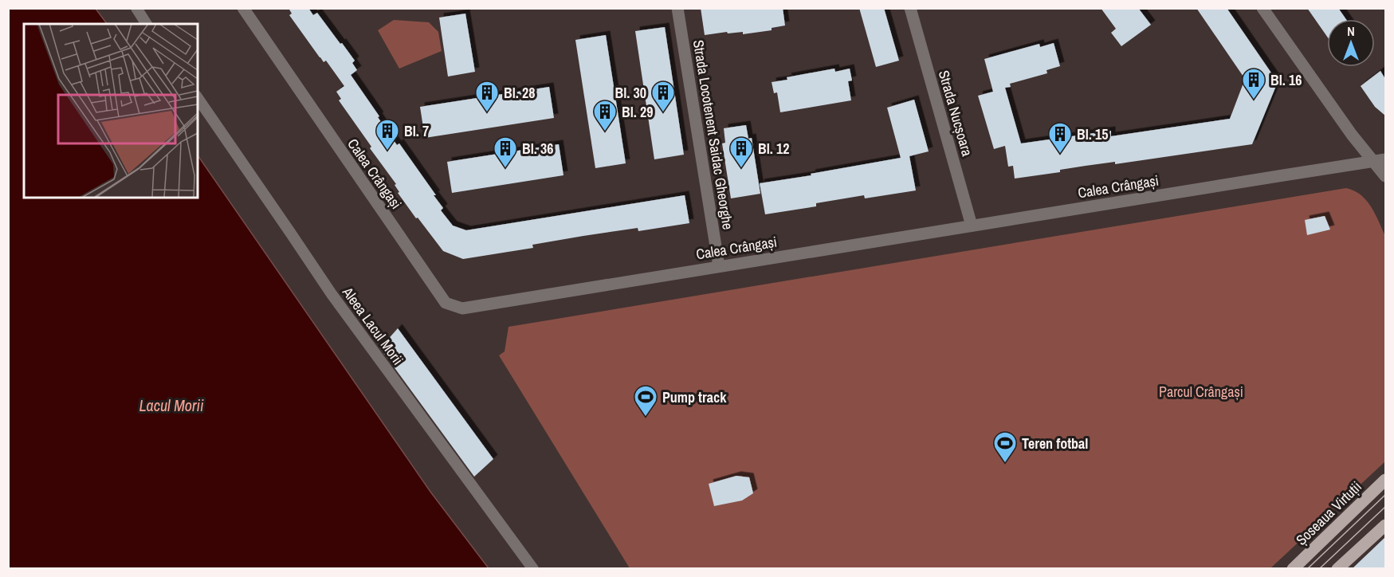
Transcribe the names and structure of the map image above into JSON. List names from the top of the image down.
{
  "streets": {
    "main road": ["Șoseaua Virtuții"],
    "street": [
      "Strada Nucșoara",
      "Strada Locotenent Saidac Gheorghe",
      "Calea Crângași",
      "Aleea Lacul Morii"
    ]
  },
  "crossings": [
    ["Strada Nucșoara", "Calea Crângași"],
    ["Strada Locotenent Saidac Gheorghe", "Calea Crângași"]
  ],
  "water": ["Lacul Morii"],
  "parks": ["Parcul Crângași"],
  "places": {
    "building": [
      "Bl. 16",
      "Bl. 28",
      "Bl. 30",
      "Bl. 29",
      "Bl. 7",
      "Bl. 15",
      "Bl. 36",
      "Bl. 12"
    ],
    "sports": ["Pump track", "Teren fotbal"]
  },
  "north": "top"
}
